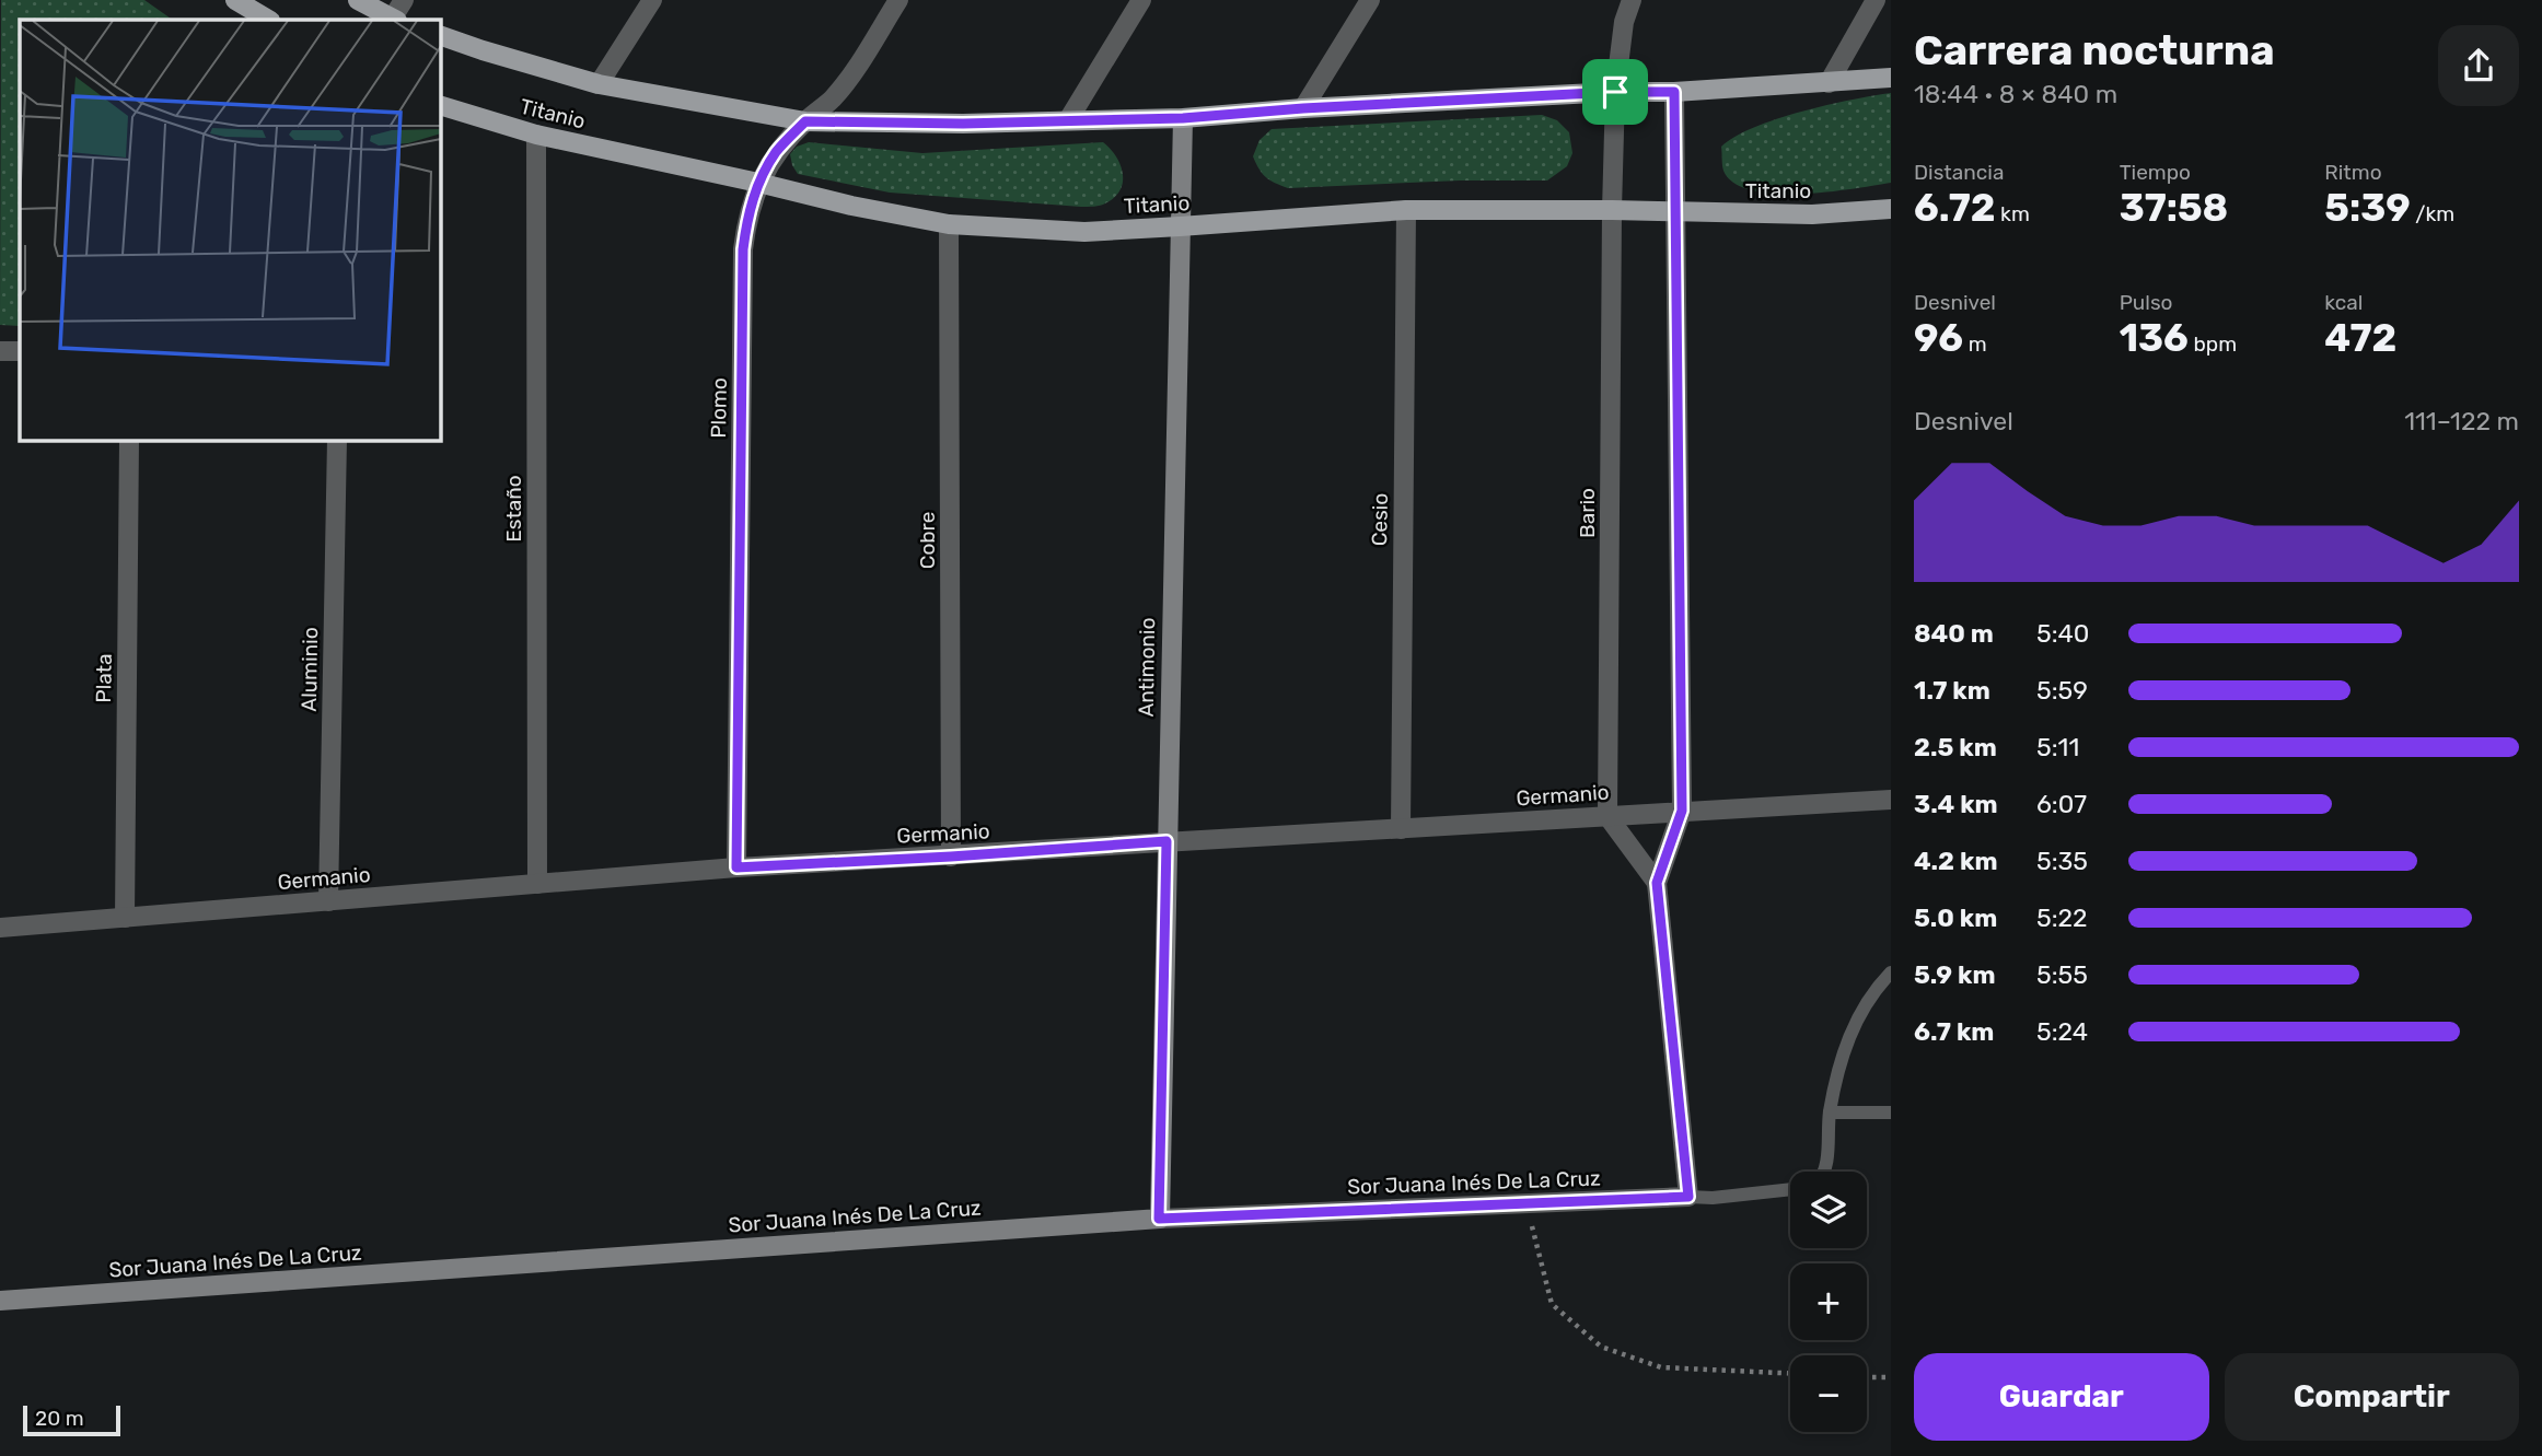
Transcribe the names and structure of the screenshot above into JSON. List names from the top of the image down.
{
  "streets": {
    "main road": ["Titanio"],
    "street": [
      "Plomo",
      "Estaño",
      "Bario",
      "Cesio",
      "Cobre",
      "Antimonio",
      "Aluminio",
      "Plata",
      "Germanio",
      "Sor Juana Inés De La Cruz"
    ]
  },
  "crossings": [
    ["Titanio", "Plomo"],
    ["Titanio", "Estaño"],
    ["Titanio", "Bario"],
    ["Titanio", "Cesio"],
    ["Titanio", "Cobre"],
    ["Titanio", "Antimonio"],
    ["Plomo", "Germanio"],
    ["Estaño", "Germanio"],
    ["Bario", "Germanio"],
    ["Cesio", "Germanio"],
    ["Cobre", "Germanio"],
    ["Antimonio", "Germanio"],
    ["Antimonio", "Sor Juana Inés De La Cruz"],
    ["Aluminio", "Germanio"],
    ["Plata", "Germanio"]
  ],
  "scale_bar": "20 m",
  "page": {
    "heading": ["Carrera nocturna", "18:44 · 8 × 840 m"],
    "stats": [
      ["Distancia", "6.72 km"],
      ["Tiempo", "37:58"],
      ["Ritmo", "5:39 /km"],
      ["Desnivel", "96 m"],
      ["Pulso", "136 bpm"],
      ["kcal", "472"]
    ],
    "chart": ["Desnivel", "111–122 m"],
    "list": [
      {
        "name": "840 m",
        "note": "5:40"
      },
      {
        "name": "1.7 km",
        "note": "5:59"
      },
      {
        "name": "2.5 km",
        "note": "5:11"
      },
      {
        "name": "3.4 km",
        "note": "6:07"
      },
      {
        "name": "4.2 km",
        "note": "5:35"
      },
      {
        "name": "5.0 km",
        "note": "5:22"
      },
      {
        "name": "5.9 km",
        "note": "5:55"
      },
      {
        "name": "6.7 km",
        "note": "5:24"
      }
    ],
    "map_buttons": ["+", "−"],
    "buttons": ["Guardar", "Compartir"],
    "scale": "20 m"
  }
}
